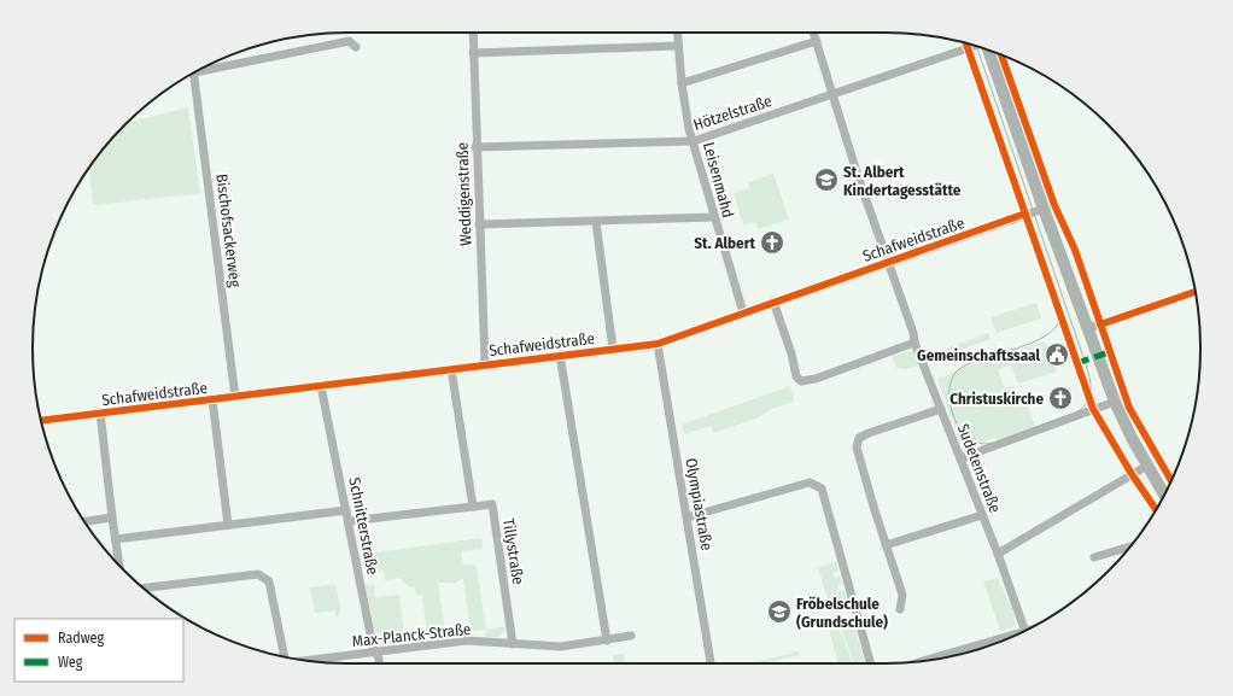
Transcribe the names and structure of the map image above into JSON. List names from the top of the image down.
{
  "streets": {
    "street": [
      "Hötzelstraße",
      "Leisenmahd",
      "Weddigenstraße",
      "Bischofsackerweg",
      "Schafweidstraße",
      "Sudetenstraße",
      "Olympiastraße",
      "Schnitterstraße",
      "Tillystraße",
      "Max-Planck-Straße"
    ]
  },
  "crossings": [
    ["Hötzelstraße", "Leisenmahd"],
    ["Hötzelstraße", "Weddigenstraße"],
    ["Hötzelstraße", "Sudetenstraße"],
    ["Leisenmahd", "Schafweidstraße"],
    ["Weddigenstraße", "Schafweidstraße"],
    ["Bischofsackerweg", "Schafweidstraße"],
    ["Schafweidstraße", "Sudetenstraße"],
    ["Schafweidstraße", "Olympiastraße"],
    ["Schafweidstraße", "Schnitterstraße"],
    ["Schnitterstraße", "Max-Planck-Straße"],
    ["Tillystraße", "Max-Planck-Straße"]
  ],
  "places": {
    "school or university": ["St. Albert Kindertagesstätte", "Fröbelschule (Grundschule)"],
    "church": ["St. Albert", "Christuskirche"],
    "public building": ["Gemeinschaftssaal"]
  },
  "legend": ["Radweg", "Weg"]
}
